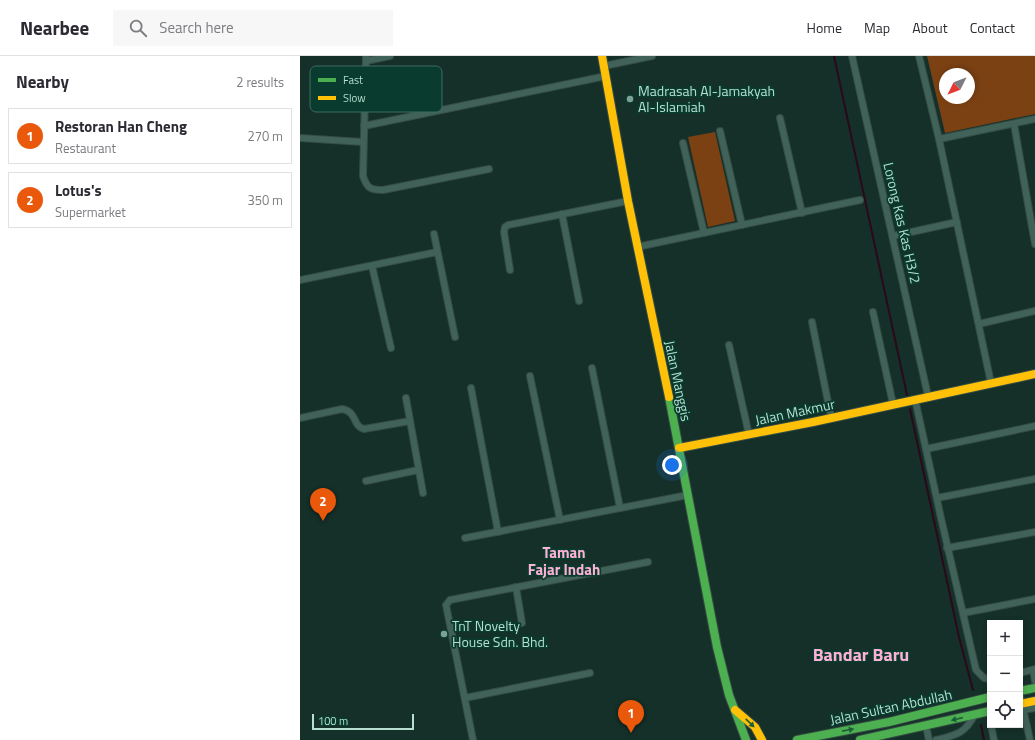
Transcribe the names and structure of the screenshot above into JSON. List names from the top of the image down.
{
  "streets": {
    "street": [
      "Lorong Kas Kas H3/2",
      "Jalan Manggis",
      "Jalan Makmur",
      "Jalan Sultan Abdullah"
    ]
  },
  "crossings": [
    ["Lorong Kas Kas H3/2", "Jalan Makmur"],
    ["Jalan Manggis", "Jalan Makmur"]
  ],
  "districts": ["Taman Fajar Indah", "Bandar Baru"],
  "places": ["Madrasah Al-Jamakyah Al-Islamiah", "TnT Novelty House Sdn. Bhd."],
  "legend": ["Fast", "Slow"],
  "scale_bar": "100 m",
  "north": "bottom left",
  "page": {
    "header": "Nearbee",
    "search": "Search here",
    "nav": [
      "Home",
      "Map",
      "About",
      "Contact"
    ],
    "heading": ["Nearby", "2 results"],
    "list": [
      {
        "mark": "1",
        "name": "Restoran Han Cheng",
        "note": "Restaurant",
        "value": "270 m"
      },
      {
        "mark": "2",
        "name": "Lotus's",
        "note": "Supermarket",
        "value": "350 m"
      }
    ],
    "pins": ["2", "1"],
    "map_buttons": ["+", "−"],
    "scale": "100 m"
  }
}
